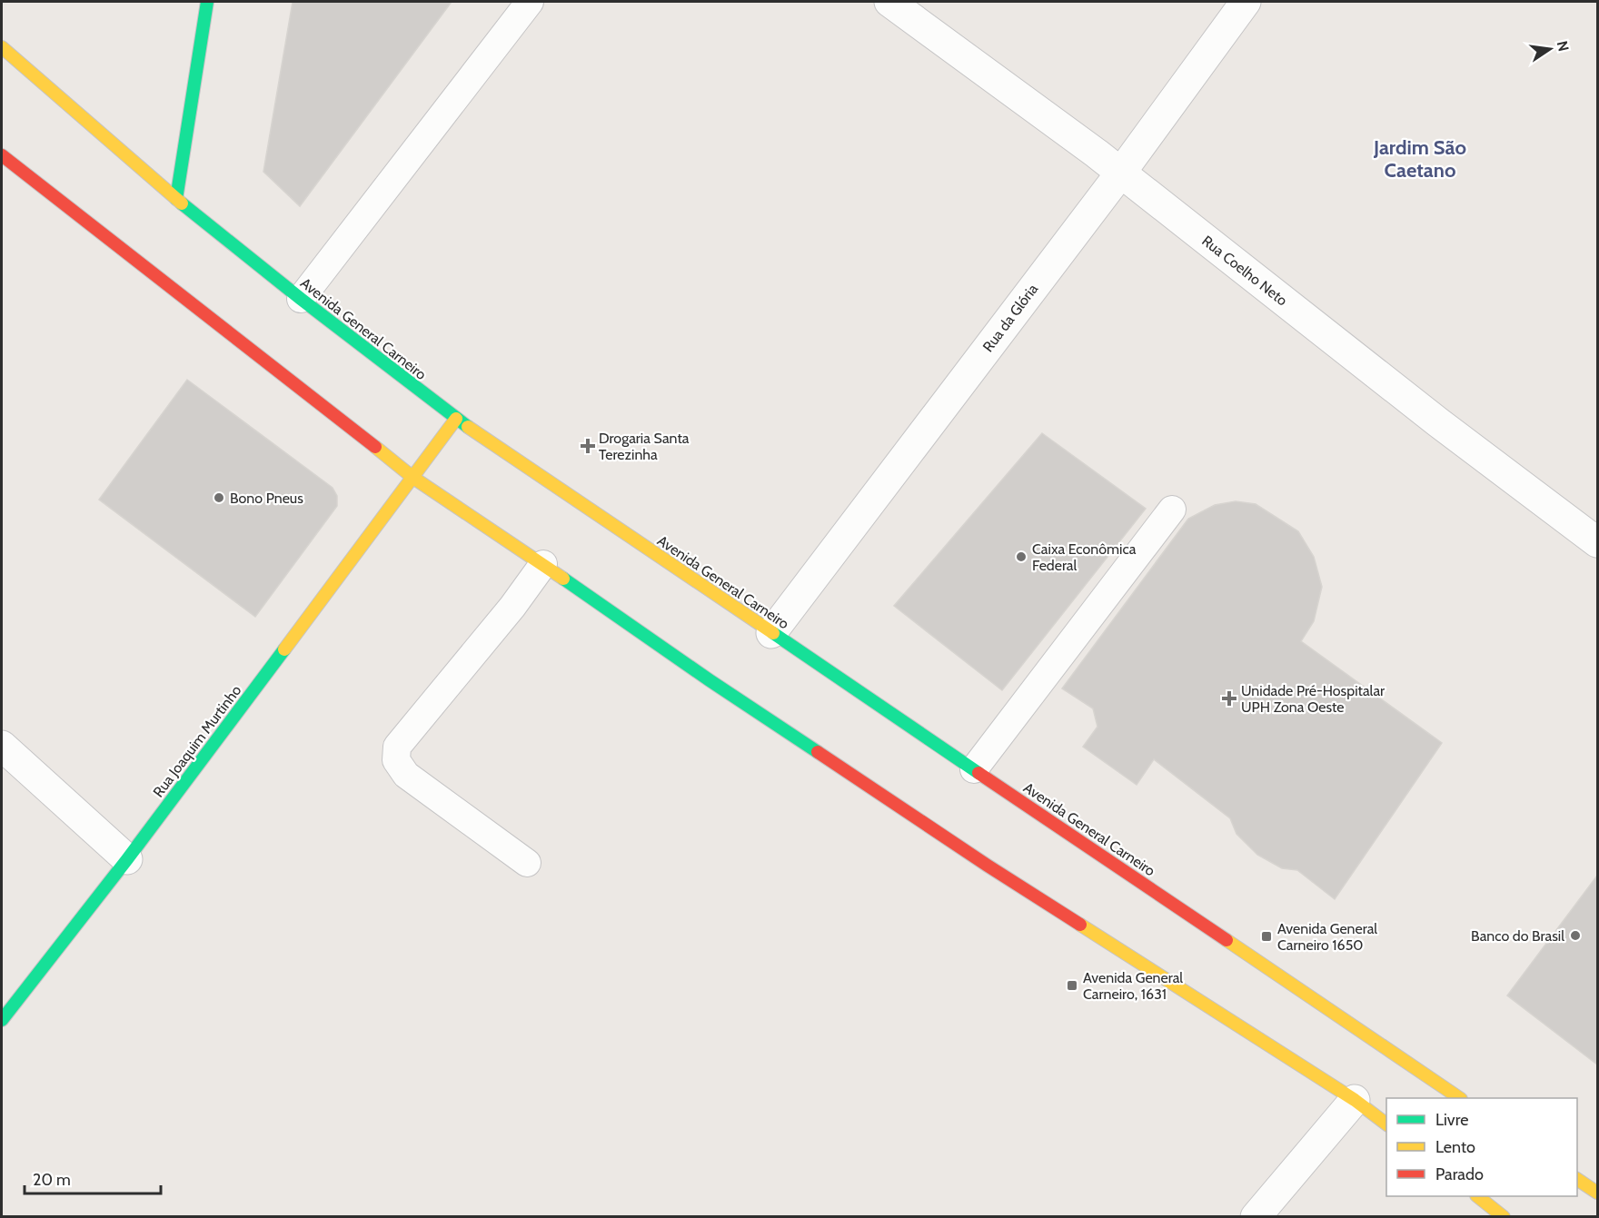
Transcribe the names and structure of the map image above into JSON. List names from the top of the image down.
{
  "streets": {
    "main road": ["Avenida General Carneiro", "Rua Joaquim Murtinho"],
    "street": ["Rua Coelho Neto", "Rua da Glória"]
  },
  "crossings": [
    ["Rua Coelho Neto", "Rua da Glória"],
    ["Rua da Glória", "Avenida General Carneiro"],
    ["Avenida General Carneiro", "Rua Joaquim Murtinho"]
  ],
  "districts": ["Jardim São Caetano"],
  "places": {
    "health": ["Drogaria Santa Terezinha", "Unidade Pré-Hospitalar UPH Zona Oeste"],
    "other": ["Bono Pneus", "Caixa Econômica Federal", "Banco do Brasil"],
    "transit": ["Avenida General Carneiro 1650", "Avenida General Carneiro, 1631"]
  },
  "legend": ["Livre", "Lento", "Parado"],
  "scale_bar": "20 m",
  "north": "right"
}
